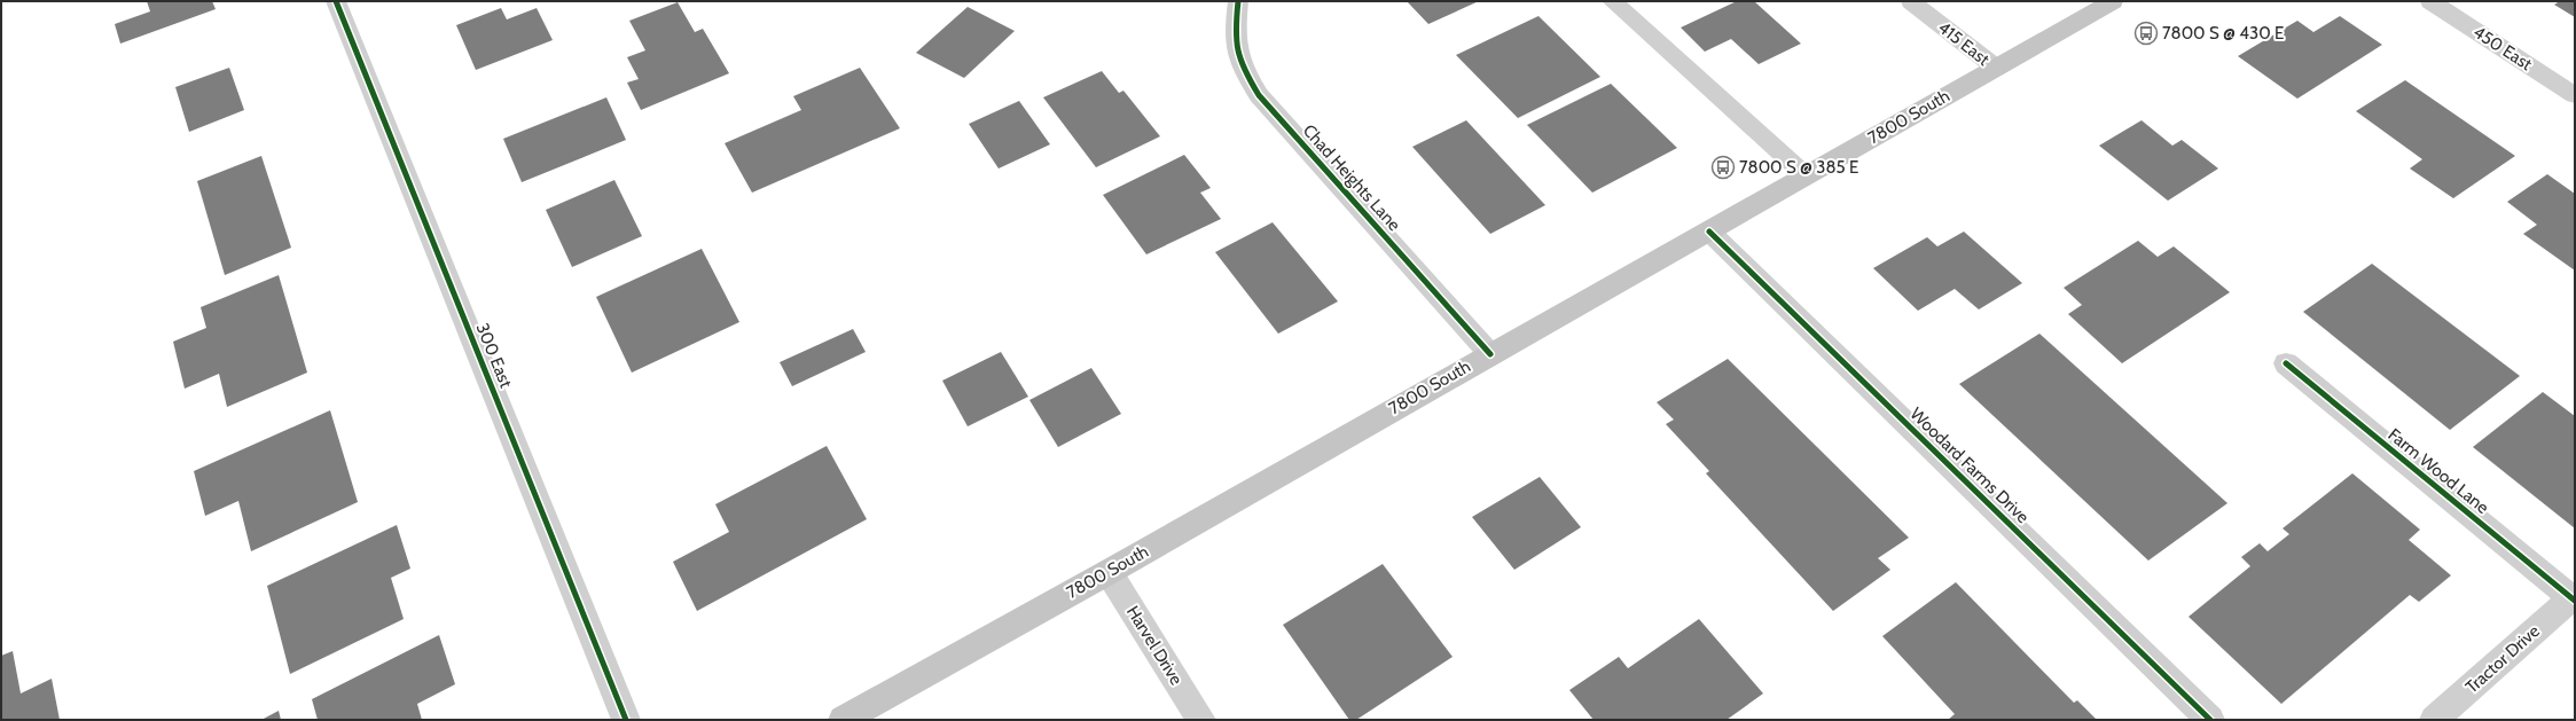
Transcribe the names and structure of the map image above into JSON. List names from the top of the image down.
{
  "streets": {
    "main road": ["7800 South"],
    "street": [
      "415 East",
      "450 East",
      "Chad Heights Lane",
      "300 East",
      "Woodard Farms Drive",
      "Farm Wood Lane",
      "Harvel Drive",
      "Tractor Drive"
    ]
  },
  "crossings": [
    ["415 East", "7800 South"],
    ["7800 South", "Chad Heights Lane"],
    ["7800 South", "Woodard Farms Drive"],
    ["7800 South", "Harvel Drive"],
    ["Farm Wood Lane", "Tractor Drive"]
  ],
  "places": {
    "bus stop": ["7800 S @ 430 E", "7800 S @ 385 E"]
  }
}
